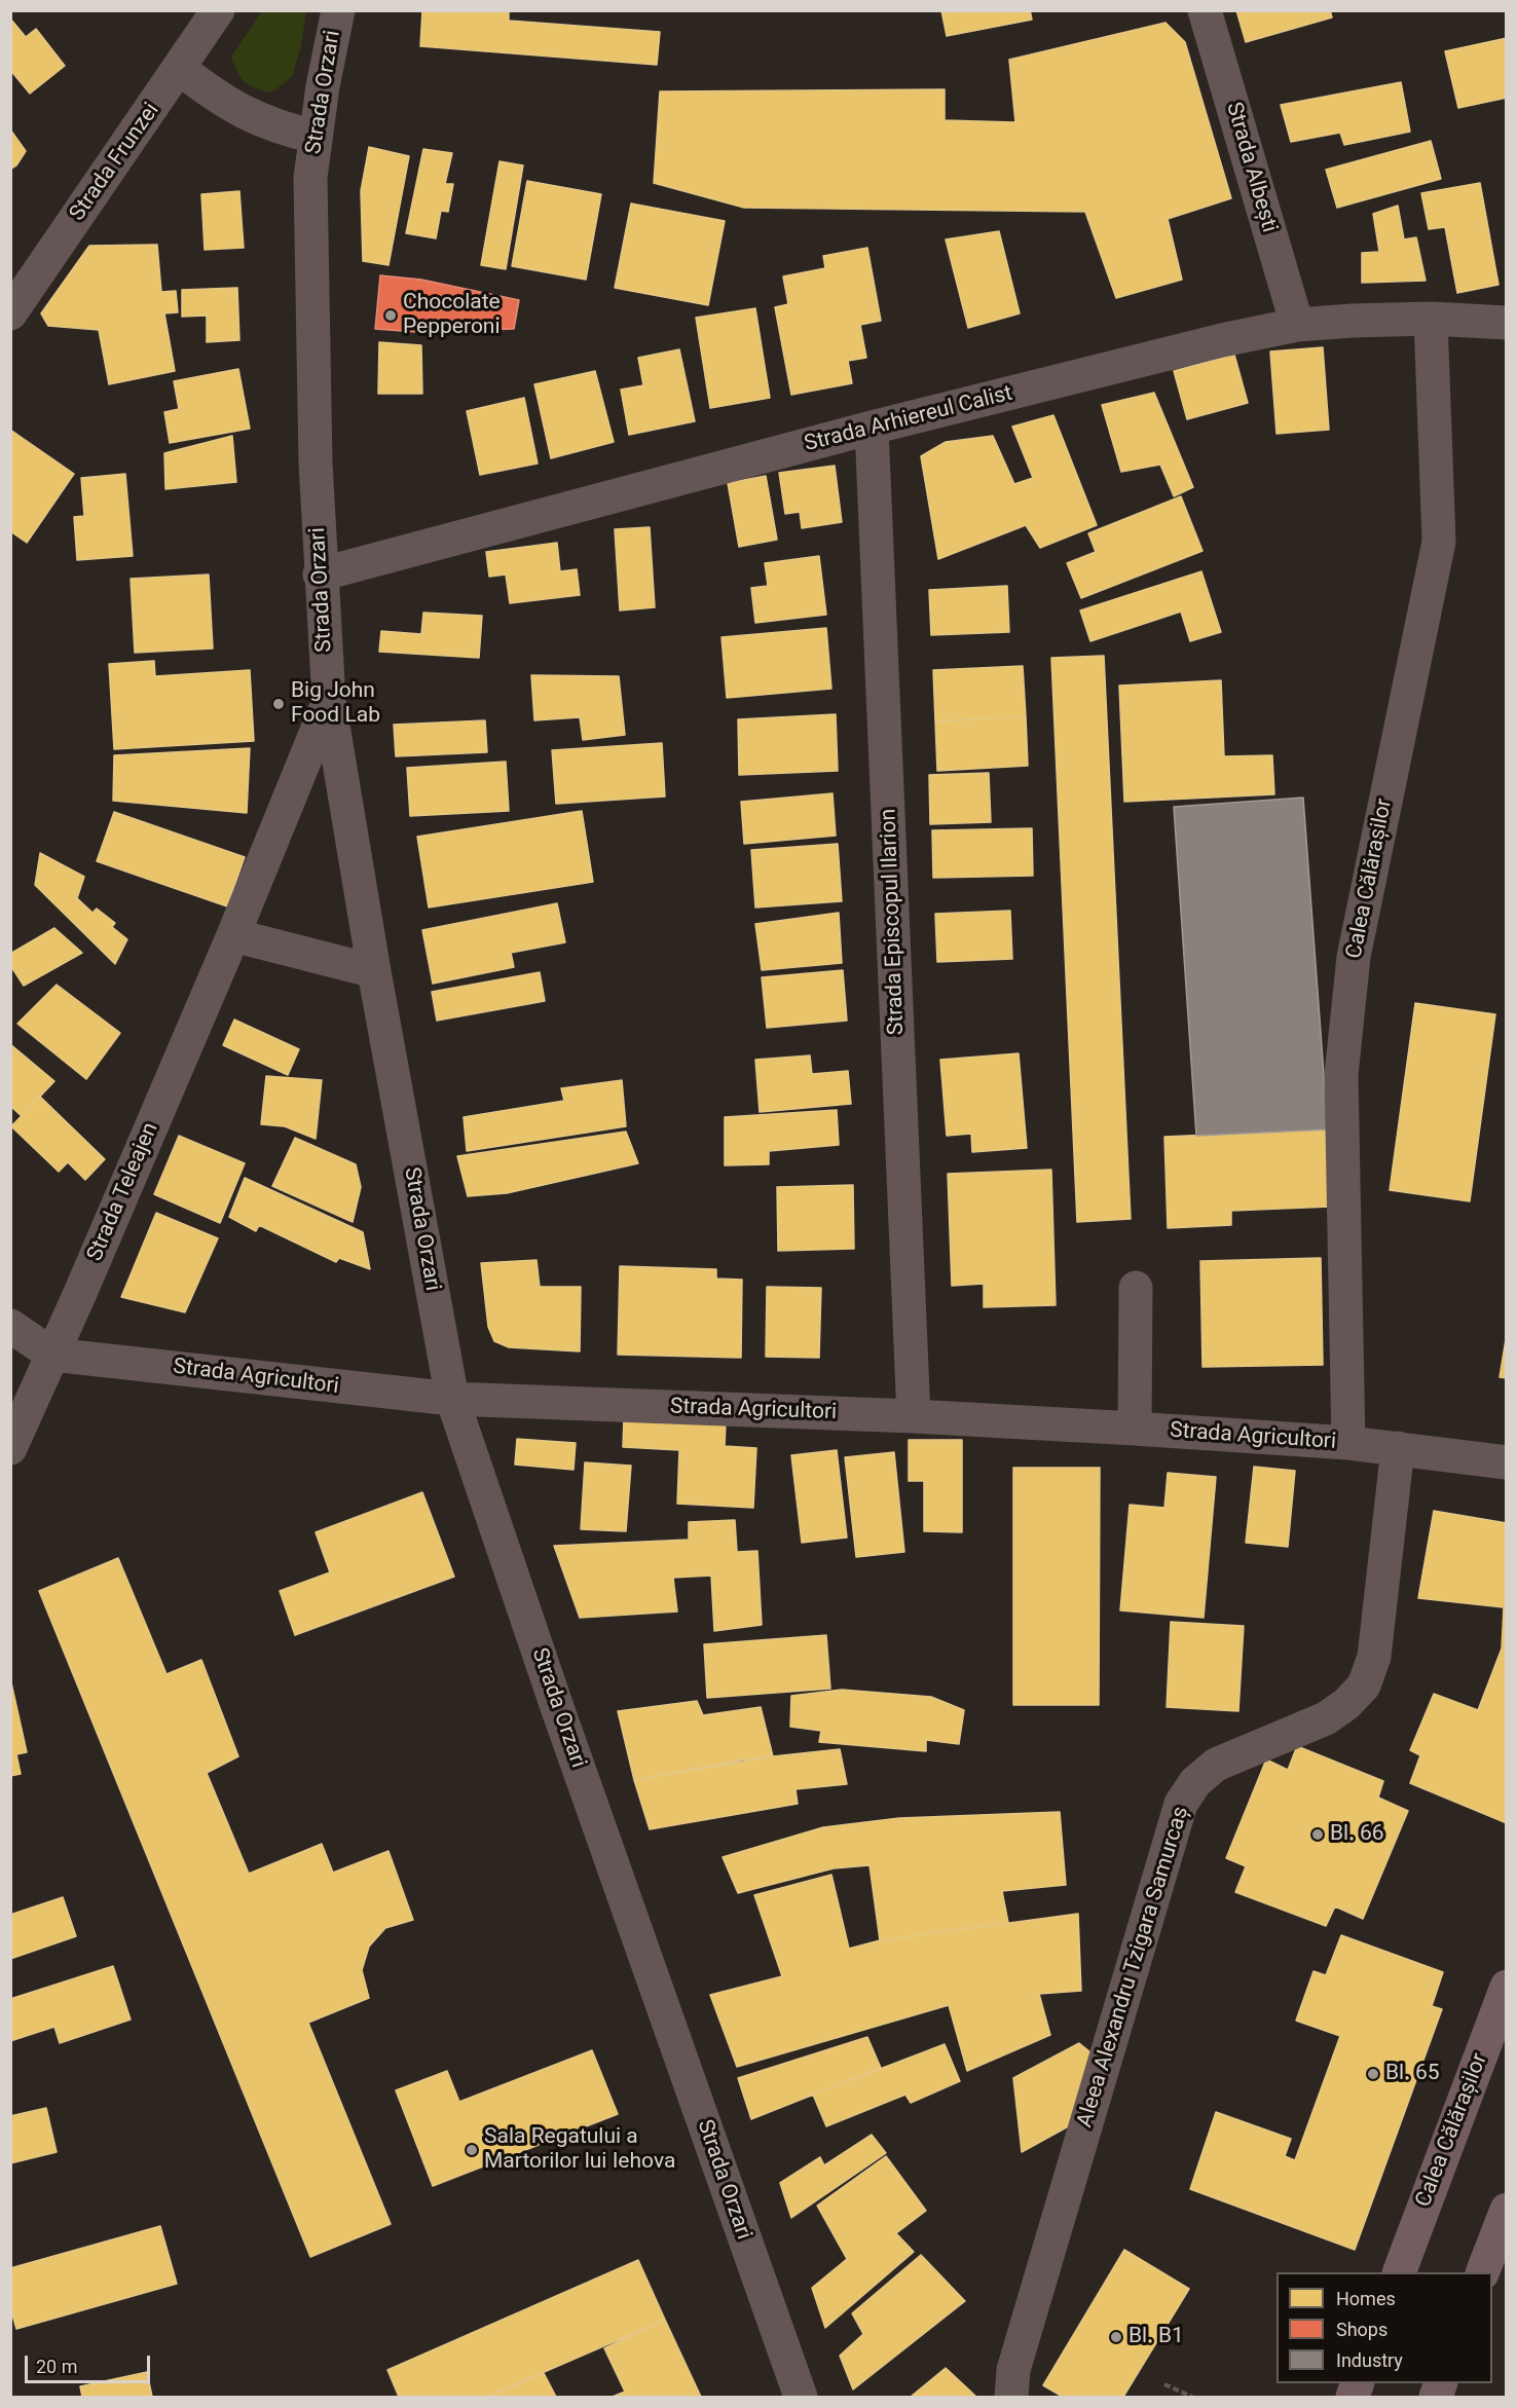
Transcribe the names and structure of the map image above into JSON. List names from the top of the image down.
{
  "streets": {
    "main road": ["Calea Călărașilor"],
    "street": [
      "Strada Orzari",
      "Strada Frunzei",
      "Strada Albești",
      "Strada Arhiereul Calist",
      "Strada Episcopul Ilarion",
      "Strada Teleajen",
      "Strada Agricultori",
      "Aleea Alexandru Tzigara Samurcaș"
    ]
  },
  "crossings": [
    ["Strada Orzari", "Strada Arhiereul Calist"],
    ["Strada Orzari", "Strada Teleajen"],
    ["Strada Orzari", "Strada Agricultori"],
    ["Strada Albești", "Strada Arhiereul Calist"],
    ["Strada Arhiereul Calist", "Calea Călărașilor"],
    ["Strada Arhiereul Calist", "Strada Episcopul Ilarion"],
    ["Calea Călărașilor", "Strada Agricultori"],
    ["Strada Episcopul Ilarion", "Strada Agricultori"],
    ["Strada Teleajen", "Strada Agricultori"],
    ["Strada Agricultori", "Aleea Alexandru Tzigara Samurcaș"]
  ],
  "places": [
    "Chocolate Pepperoni",
    "Big John Food Lab",
    "Bl. 66",
    "Bl. 65",
    "Sala Regatului a Martorilor lui Iehova",
    "Bl. B1"
  ],
  "legend": ["Homes", "Shops", "Industry"],
  "scale_bar": "20 m"
}
